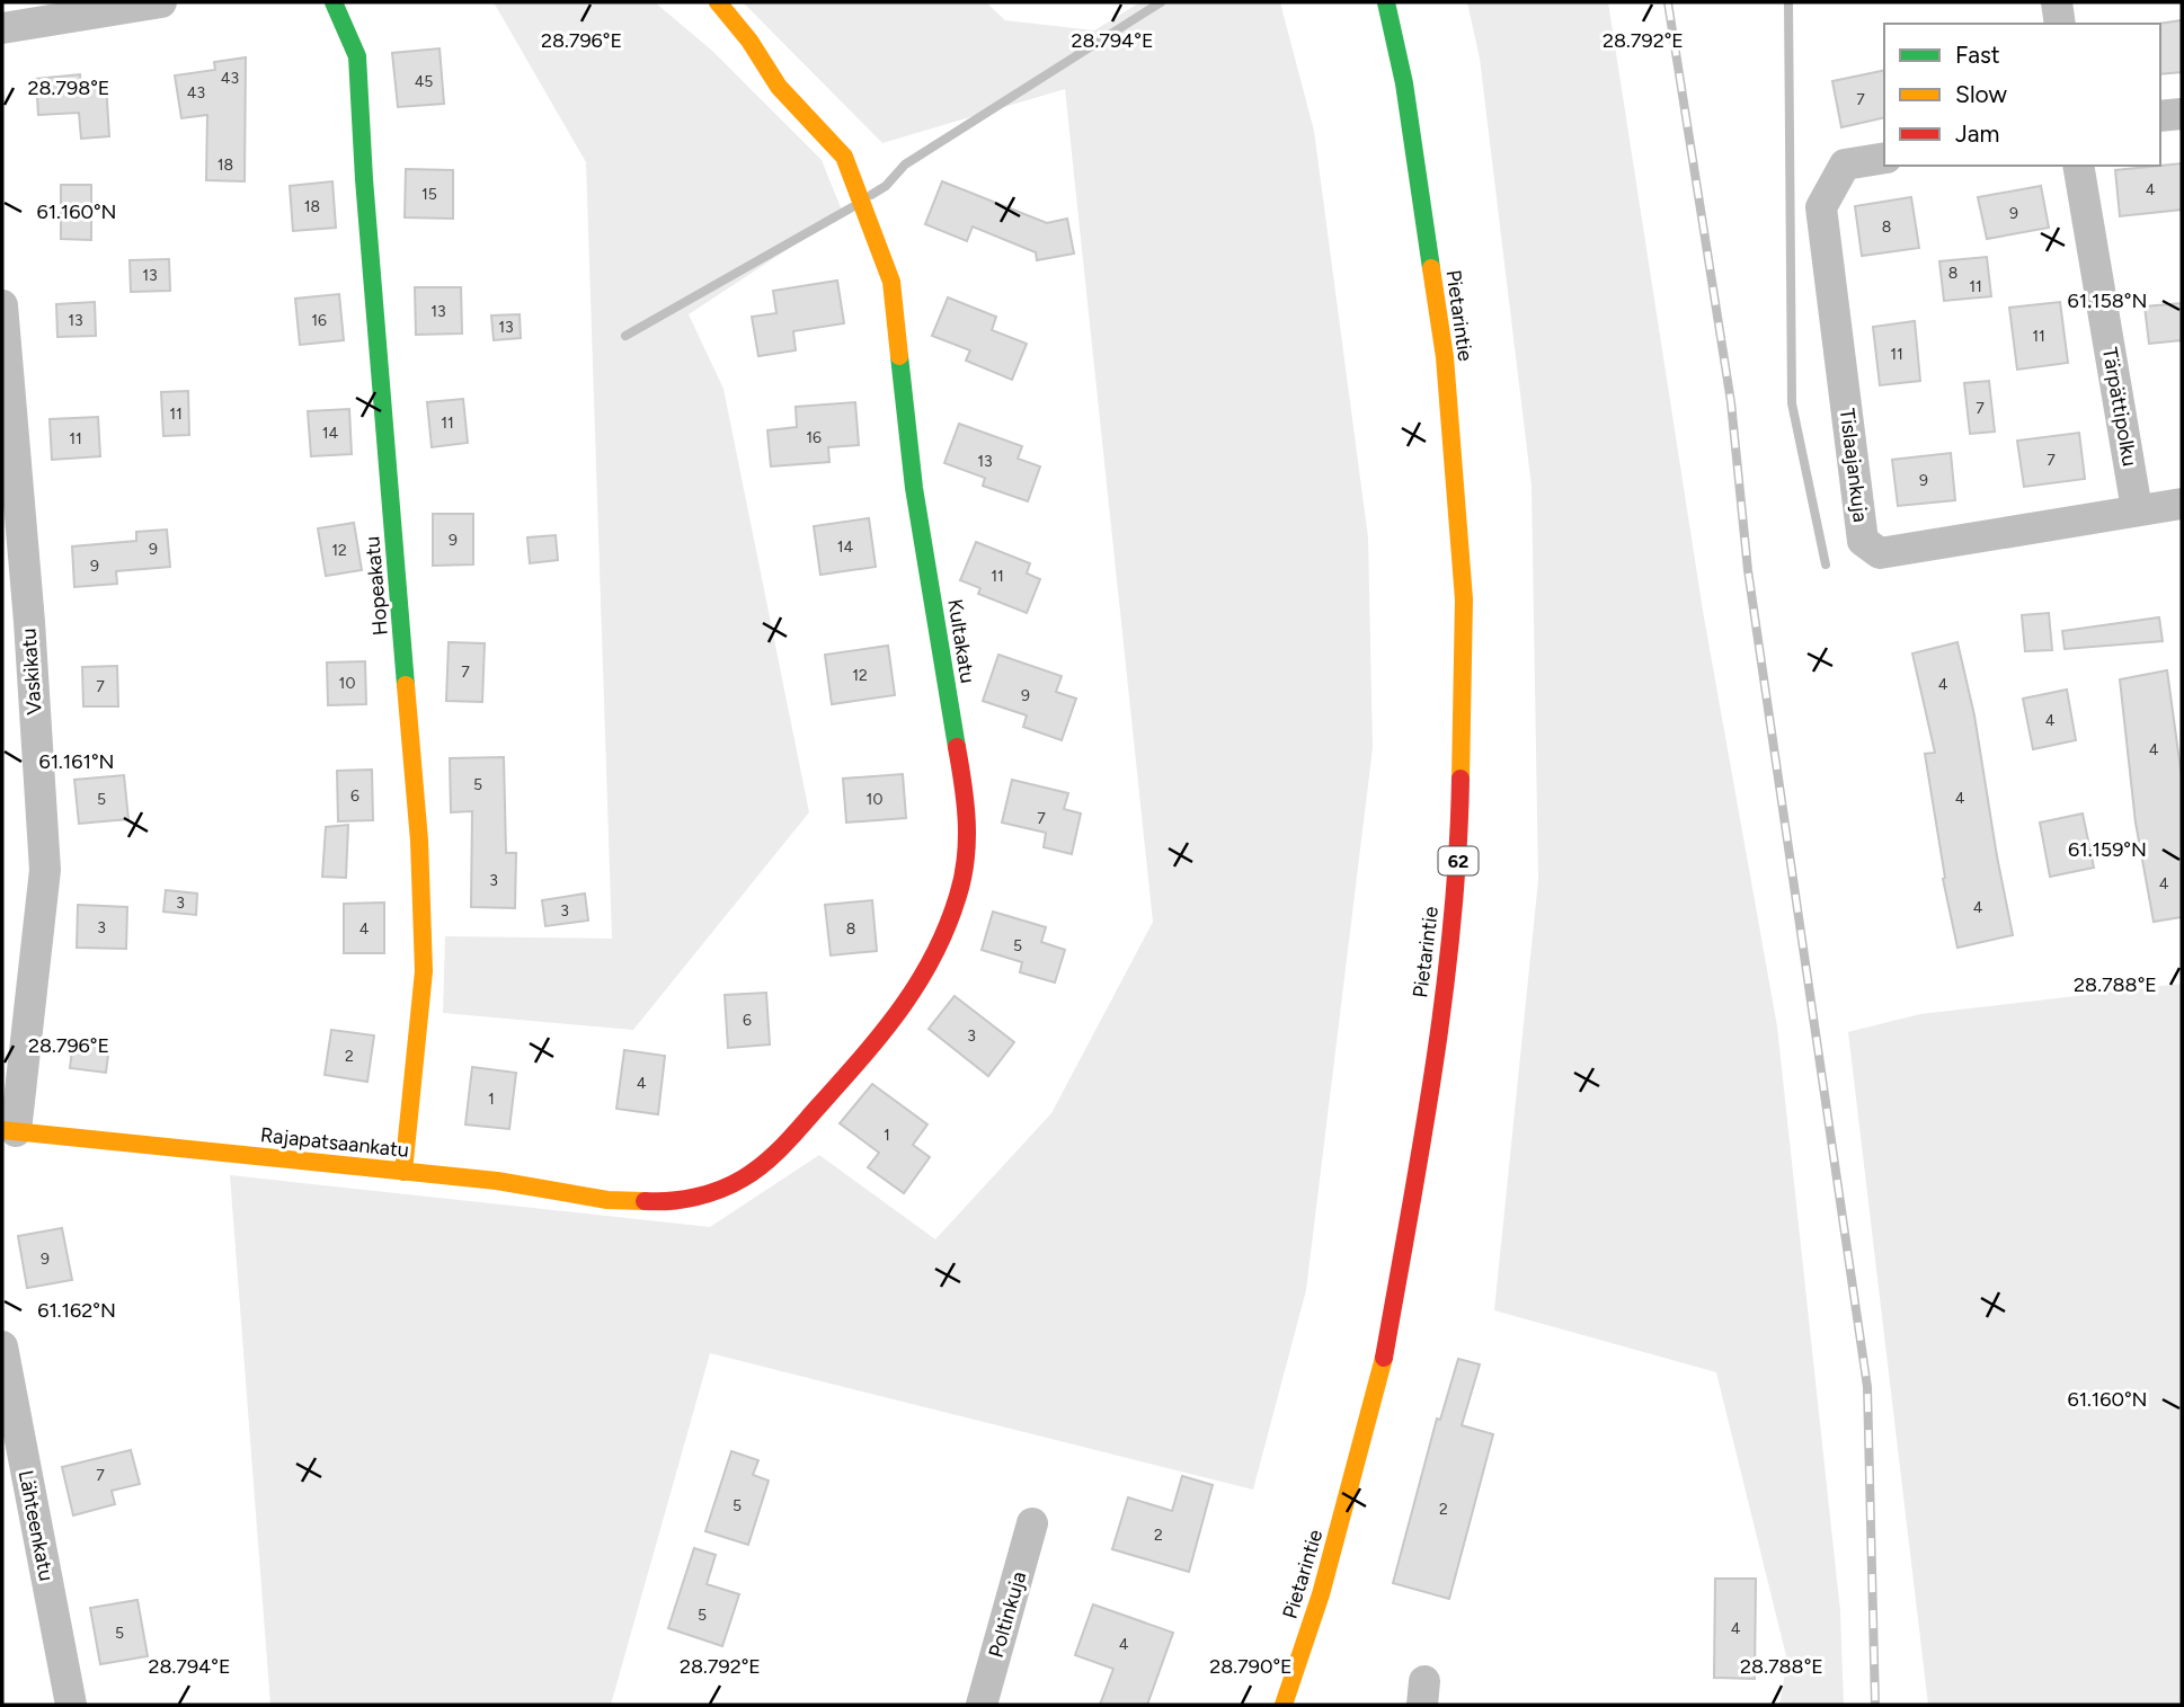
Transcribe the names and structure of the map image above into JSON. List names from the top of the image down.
{
  "streets": {
    "street": [
      "Pietarintie",
      "Tärpättipolku",
      "Tislaajankuja",
      "Hopeakatu",
      "Kultakatu",
      "Vaskikatu",
      "62",
      "Rajapatsaankatu",
      "Lähteenkatu",
      "Poltinkuja"
    ]
  },
  "crossings": [
    ["Tärpättipolku", "Tislaajankuja"],
    ["Hopeakatu", "Rajapatsaankatu"],
    ["Kultakatu", "Rajapatsaankatu"],
    ["Vaskikatu", "Rajapatsaankatu"]
  ],
  "house_numbers": [
    "43",
    "45",
    "43",
    "7",
    "18",
    "4",
    "15",
    "18",
    "9",
    "8",
    "8",
    "13",
    "11",
    "13",
    "13",
    "16",
    "13",
    "11",
    "11",
    "7",
    "11",
    "11",
    "14",
    "16",
    "11",
    "7",
    "13",
    "9",
    "9",
    "14",
    "9",
    "12",
    "9",
    "11",
    "7",
    "12",
    "10",
    "4",
    "7",
    "9",
    "4",
    "4",
    "5",
    "6",
    "4",
    "5",
    "10",
    "7",
    "3",
    "4",
    "3",
    "4",
    "3",
    "3",
    "4",
    "8",
    "5",
    "6",
    "3",
    "2",
    "4",
    "1",
    "1",
    "9",
    "7",
    "5",
    "2",
    "2",
    "5",
    "4",
    "5",
    "4"
  ],
  "legend": ["Fast", "Slow", "Jam"],
  "coordinates": [
    "28.796°E",
    "28.794°E",
    "28.792°E",
    "28.798°E",
    "61.160°N",
    "61.158°N",
    "61.161°N",
    "61.159°N",
    "28.788°E",
    "61.162°N",
    "28.790°E"
  ]
}
